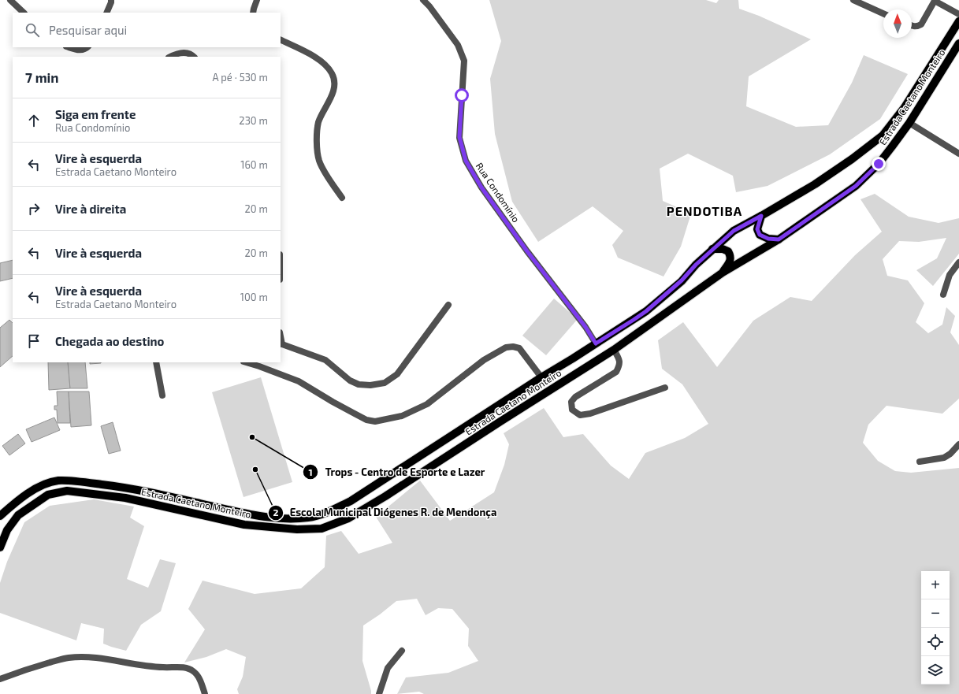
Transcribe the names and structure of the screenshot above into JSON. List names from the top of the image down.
{
  "streets": {
    "main road": ["Estrada Caetano Monteiro"],
    "street": ["Rua Condomínio"]
  },
  "crossings": [
    ["Estrada Caetano Monteiro", "Rua Condomínio"]
  ],
  "districts": ["PENDOTIBA"],
  "places": ["Trops - Centro de Esporte e Lazer", "Escola Municipal Diógenes R. de Mendonça"],
  "north": "top",
  "page": {
    "search": "Pesquisar aqui",
    "heading": ["7 min", "A pé · 530 m"],
    "list": [
      ["Siga em frente", "Rua Condomínio", "230 m"],
      ["Vire à esquerda", "Estrada Caetano Monteiro", "160 m"],
      ["Vire à direita", "20 m"],
      ["Vire à esquerda", "20 m"],
      ["Vire à esquerda", "Estrada Caetano Monteiro", "100 m"],
      "Chegada ao destino"
    ],
    "map_buttons": ["+", "−"]
  }
}
